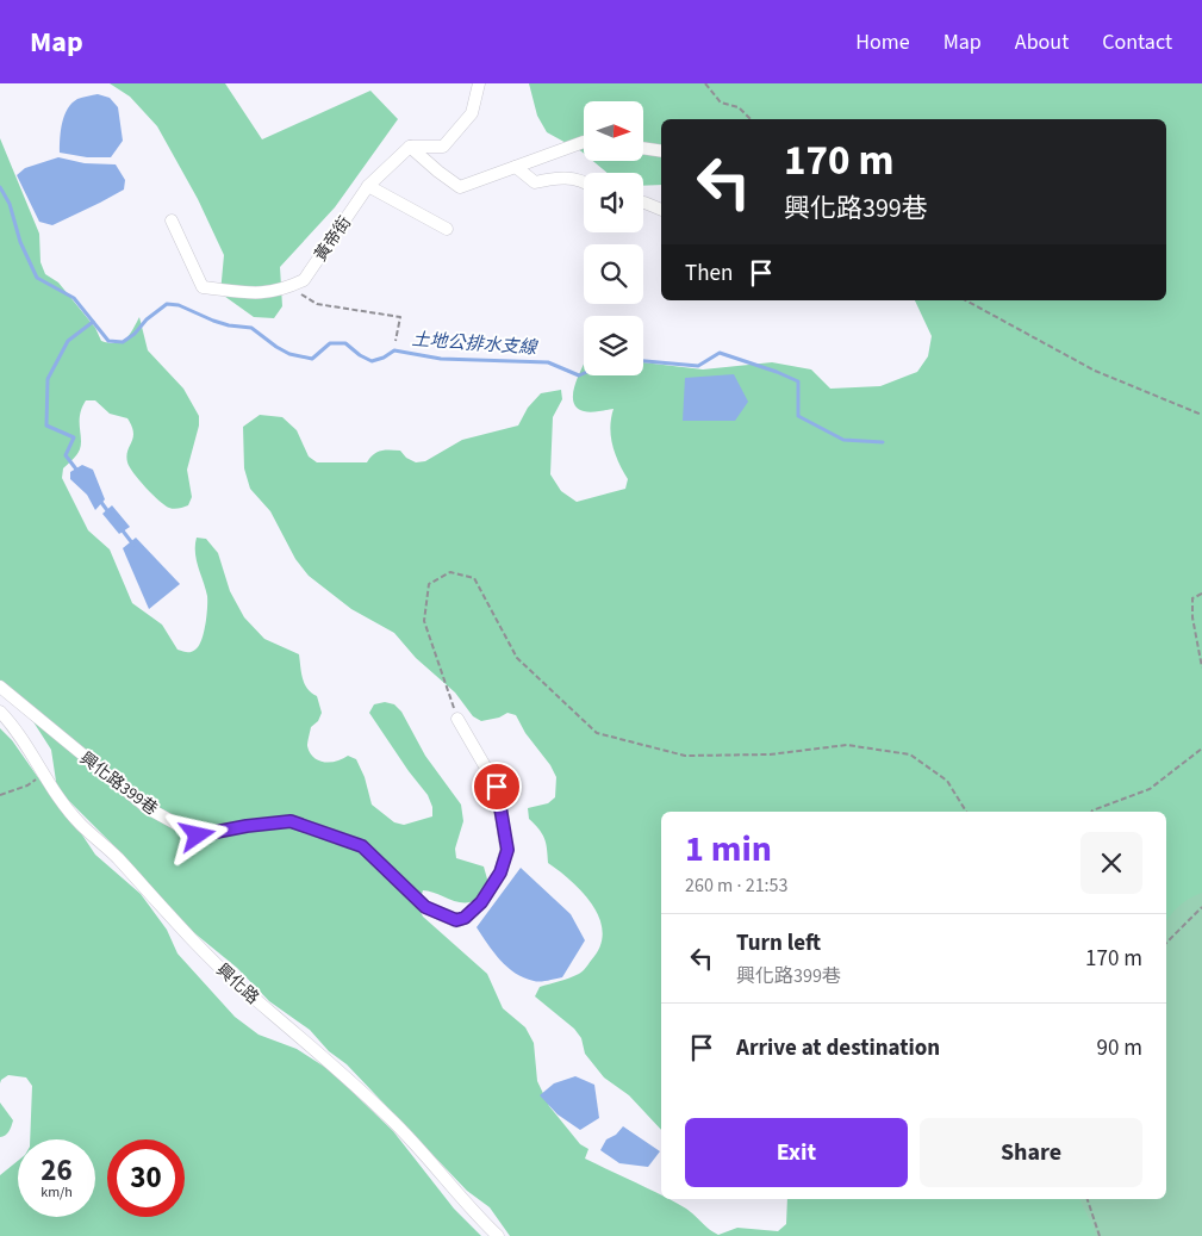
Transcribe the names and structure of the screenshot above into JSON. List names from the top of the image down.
{
  "streets": {
    "street": ["黃帝街", "興化路399巷", "興化路"]
  },
  "water": ["土地公排水支線"],
  "north": "right",
  "page": {
    "header": "Map",
    "nav": [
      "Home",
      "Map",
      "About",
      "Contact"
    ],
    "turn": ["170 m", "興化路399巷"],
    "then": "Then",
    "heading": ["1 min", "260 m · 21:53"],
    "list": [
      {
        "name": "Turn left",
        "note": "興化路399巷",
        "value": "170 m"
      },
      {
        "name": "Arrive at destination",
        "value": "90 m"
      }
    ],
    "buttons": ["Exit", "Share"],
    "speed": "26 km/h",
    "limit": "30"
  }
}
